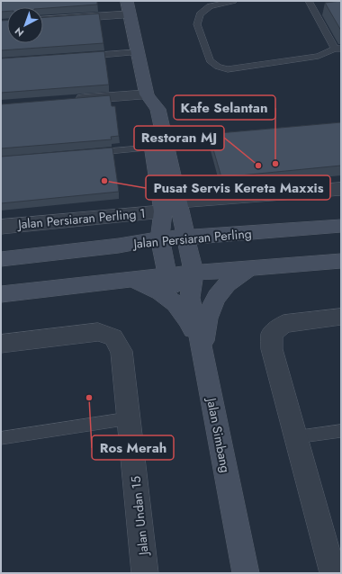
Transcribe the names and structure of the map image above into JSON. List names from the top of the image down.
{
  "streets": {
    "main road": ["Jalan Persiaran Perling", "Jalan Simbang"],
    "street": ["Jalan Persiaran Perling 1", "Jalan Undan 15"]
  },
  "places": [
    "Kafe Selantan",
    "Restoran MJ",
    "Pusat Servis Kereta Maxxis",
    "Ros Merah"
  ],
  "north": "bottom left"
}
